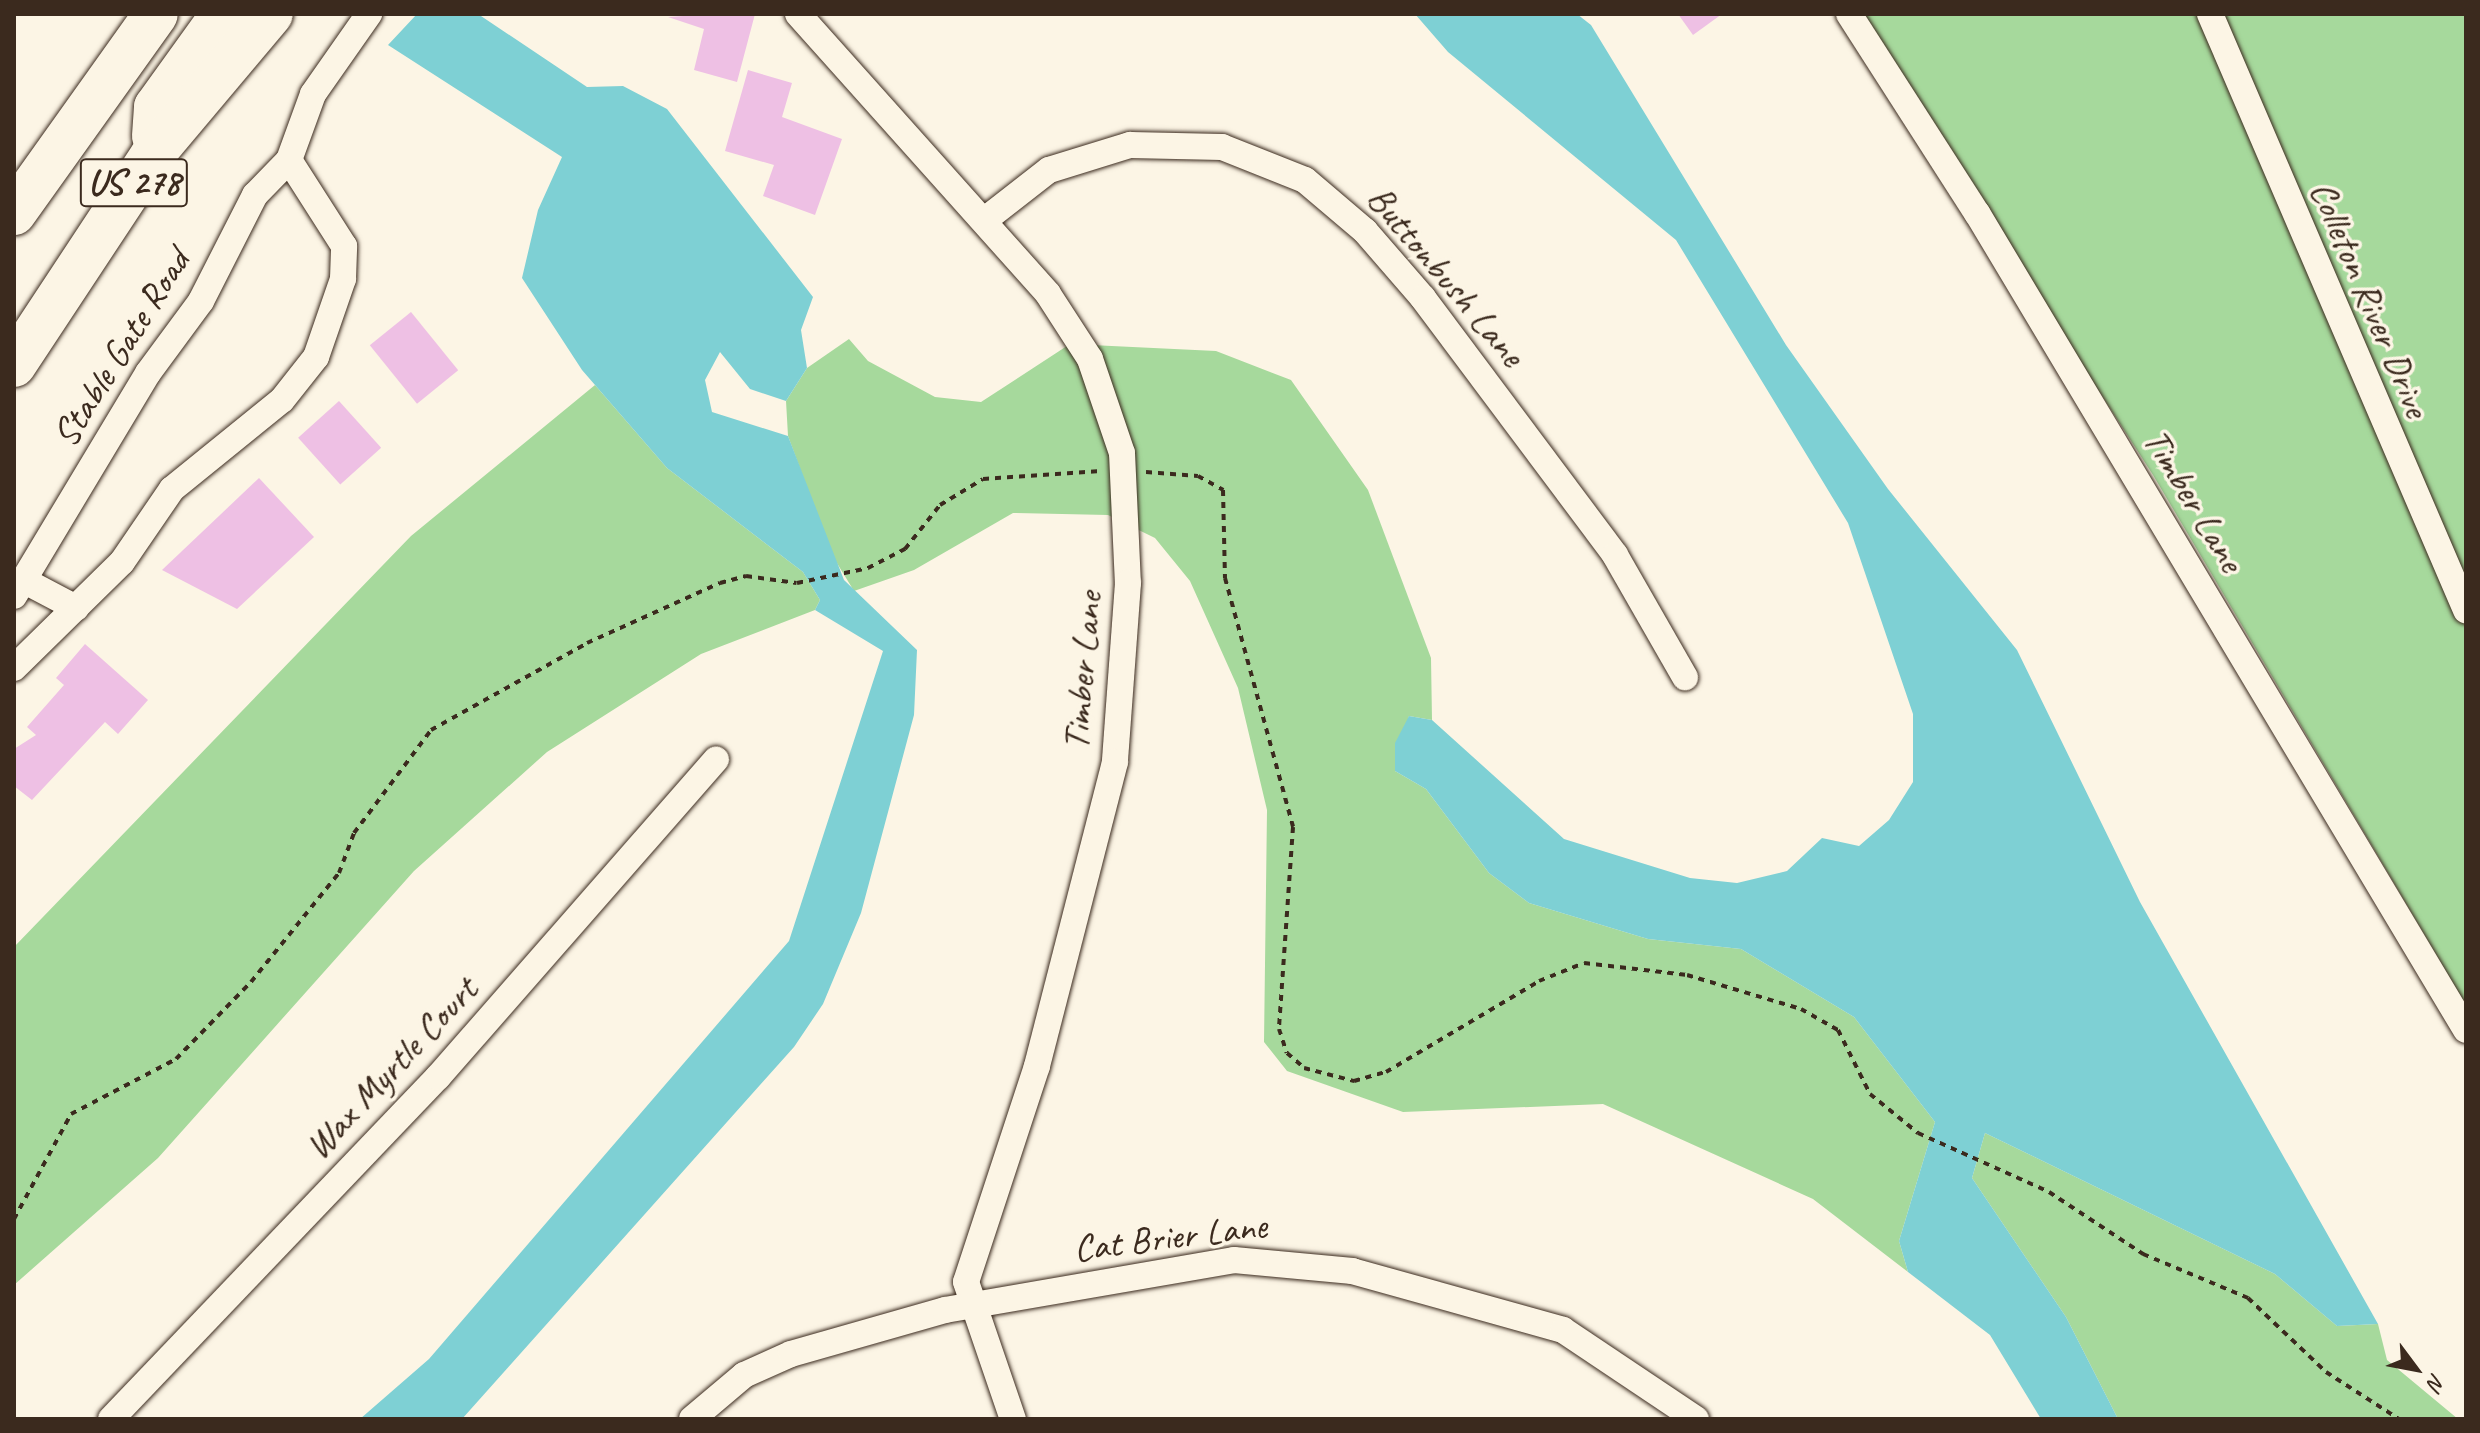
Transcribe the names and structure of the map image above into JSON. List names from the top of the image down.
{
  "streets": {
    "highway": ["US 278"],
    "street": [
      "Buttonbush Lane",
      "Colleton River Drive",
      "Stable Gate Road",
      "Timber Lane",
      "Wax Myrtle Court",
      "Cat Brier Lane"
    ]
  },
  "crossings": [
    ["Buttonbush Lane", "Timber Lane"],
    ["Timber Lane", "Cat Brier Lane"]
  ],
  "north": "bottom right"
}
